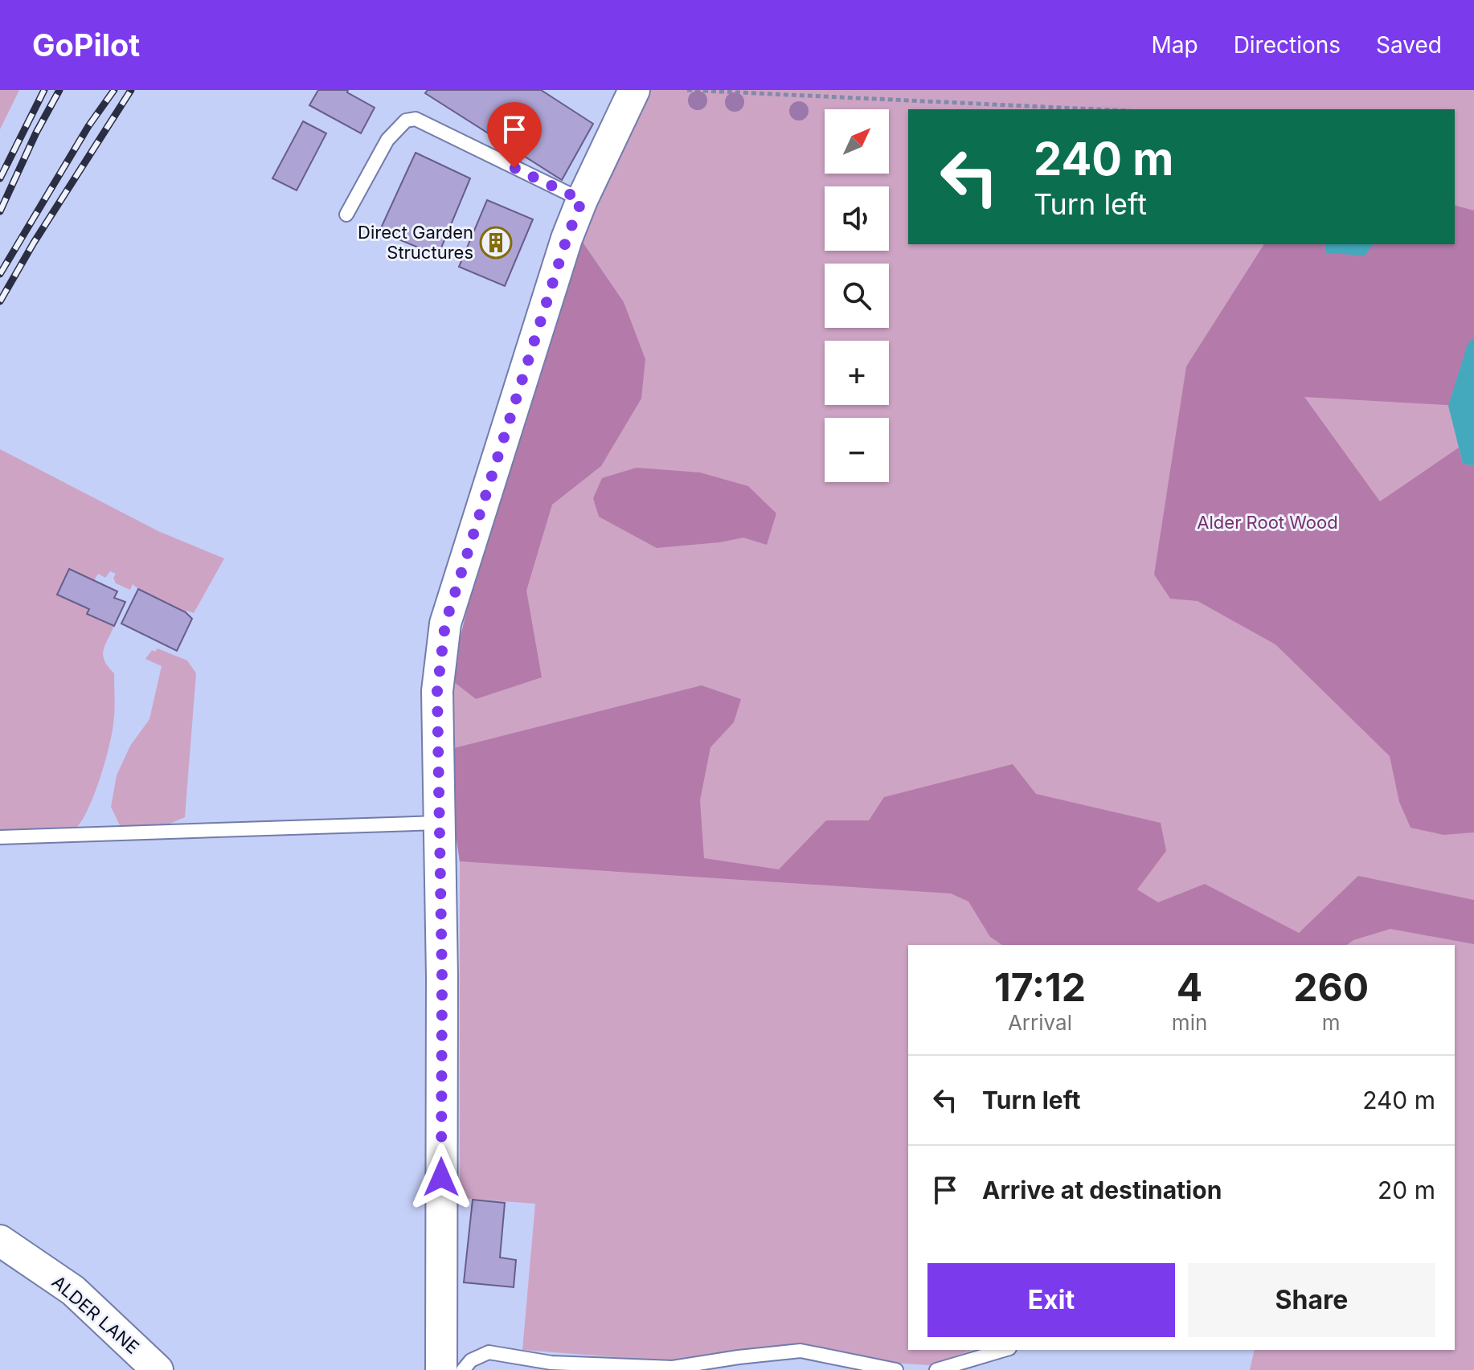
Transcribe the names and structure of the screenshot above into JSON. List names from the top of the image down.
{
  "streets": {
    "street": ["ALDER LANE"]
  },
  "parks": ["Alder Root Wood"],
  "places": {
    "building": ["Direct Garden Structures"]
  },
  "north": "top right",
  "page": {
    "header": "GoPilot",
    "nav": ["Map", "Directions", "Saved"],
    "map_buttons": ["+", "−"],
    "turn": ["240 m", "Turn left"],
    "eta": [
      "17:12",
      "Arrival",
      "4",
      "min",
      "260",
      "m"
    ],
    "list": [
      {
        "name": "Turn left",
        "value": "240 m"
      },
      {
        "name": "Arrive at destination",
        "value": "20 m"
      }
    ],
    "buttons": ["Exit", "Share"]
  }
}
